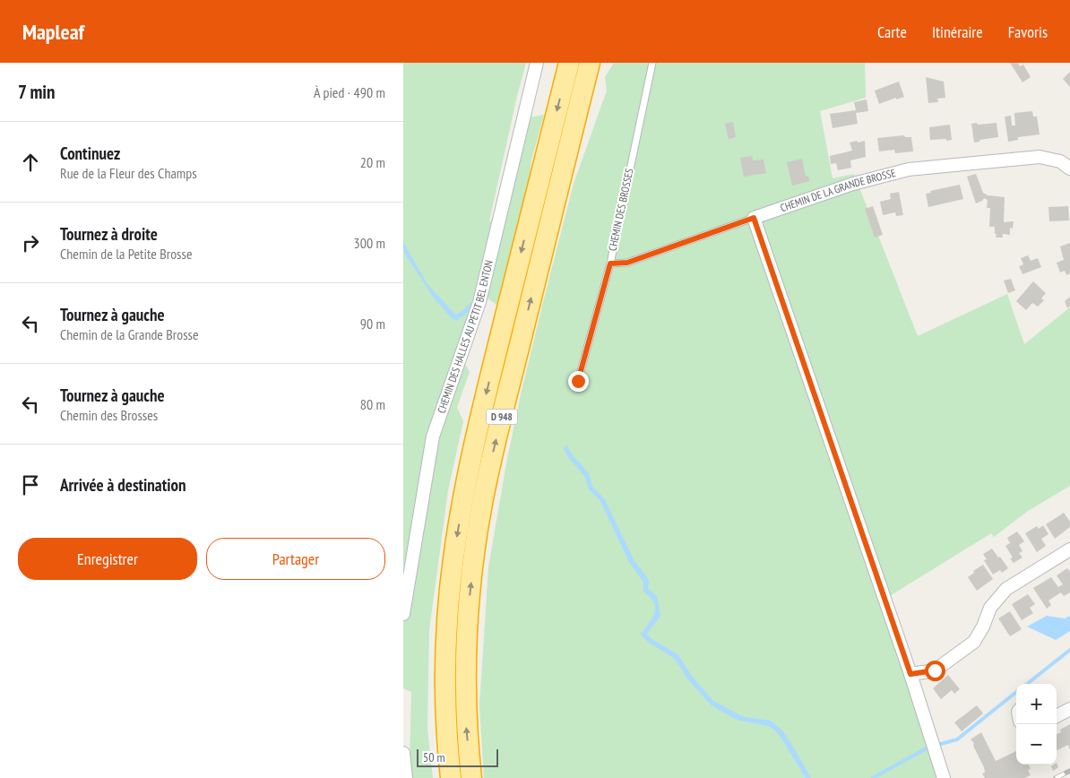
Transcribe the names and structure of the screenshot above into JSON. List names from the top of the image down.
{
  "streets": {
    "highway": ["D 948"],
    "street": ["CHEMIN DE LA GRANDE BROSSE", "CHEMIN DES HALLES AU PETIT BEL ENTON"],
    "lane": ["CHEMIN DES BROSSES"]
  },
  "crossings": [
    ["CHEMIN DE LA GRANDE BROSSE", "CHEMIN DES BROSSES"]
  ],
  "scale_bar": "50 m",
  "page": {
    "header": "Mapleaf",
    "nav": ["Carte", "Itinéraire", "Favoris"],
    "heading": ["7 min", "À pied · 490 m"],
    "list": [
      ["Continuez", "Rue de la Fleur des Champs", "20 m"],
      ["Tournez à droite", "Chemin de la Petite Brosse", "300 m"],
      ["Tournez à gauche", "Chemin de la Grande Brosse", "90 m"],
      ["Tournez à gauche", "Chemin des Brosses", "80 m"],
      "Arrivée à destination"
    ],
    "buttons": ["Enregistrer", "Partager"],
    "map_buttons": ["+", "−"],
    "scale": "50 m"
  }
}
